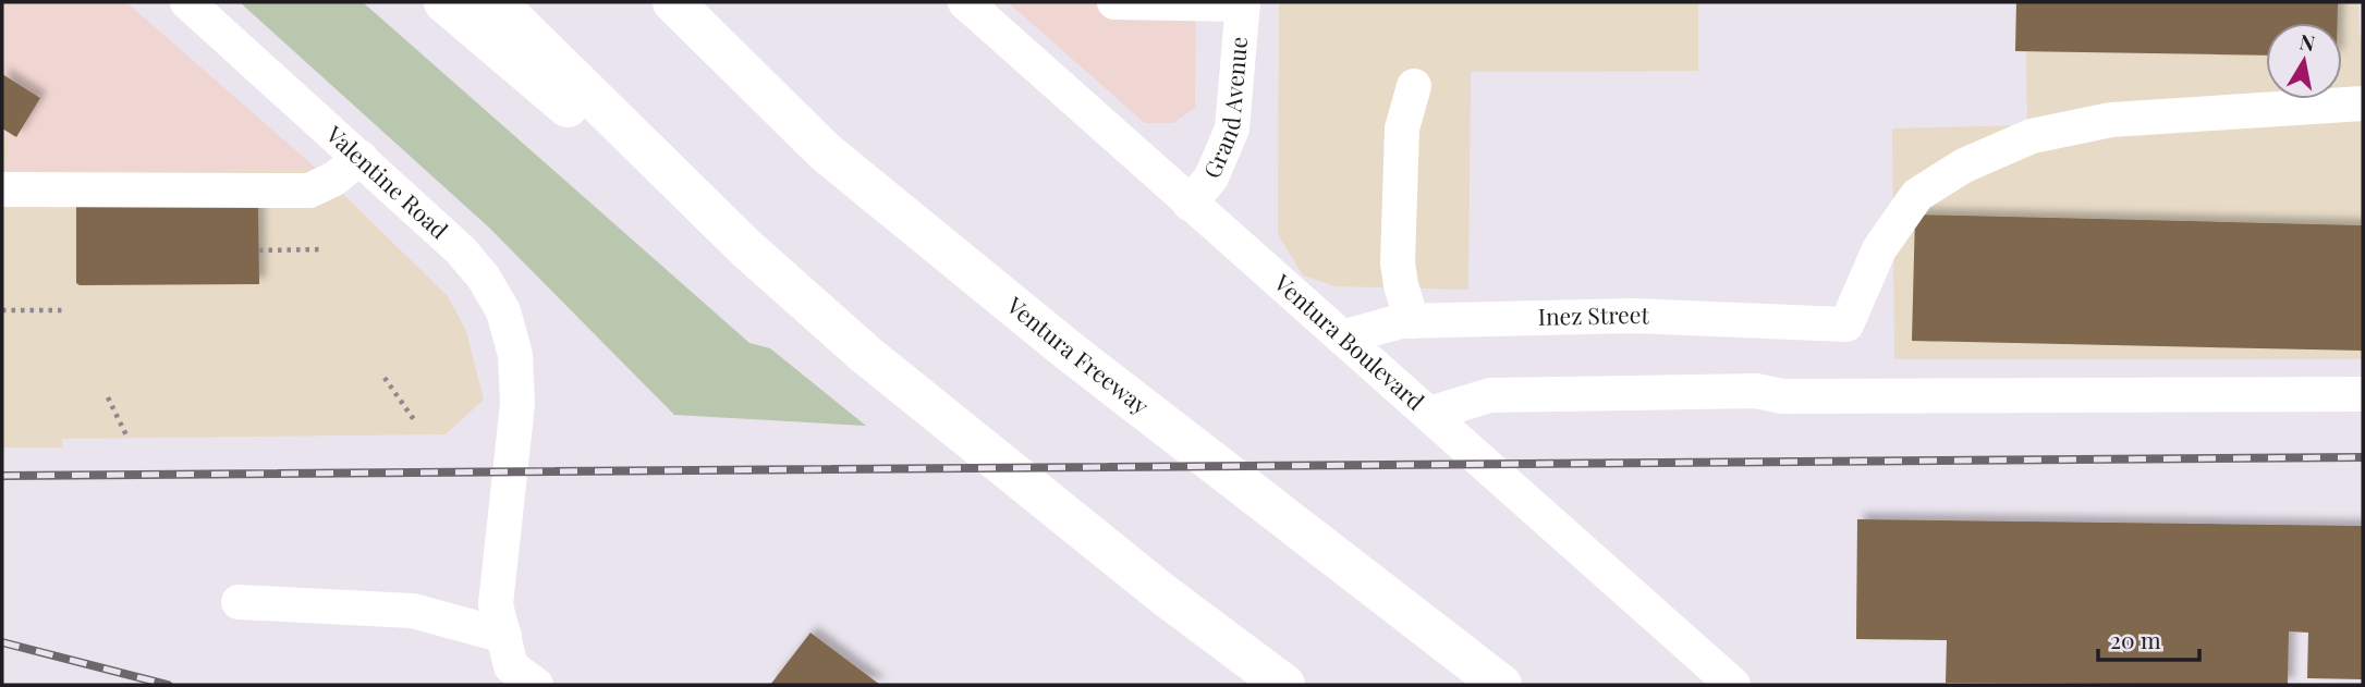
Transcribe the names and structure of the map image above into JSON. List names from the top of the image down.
{
  "streets": {
    "highway": ["Ventura Freeway"],
    "street": [
      "Grand Avenue",
      "Valentine Road",
      "Inez Street",
      "Ventura Boulevard"
    ]
  },
  "crossings": [
    ["Grand Avenue", "Ventura Boulevard"],
    ["Inez Street", "Ventura Boulevard"]
  ],
  "scale_bar": "20 m",
  "north": "top"
}
